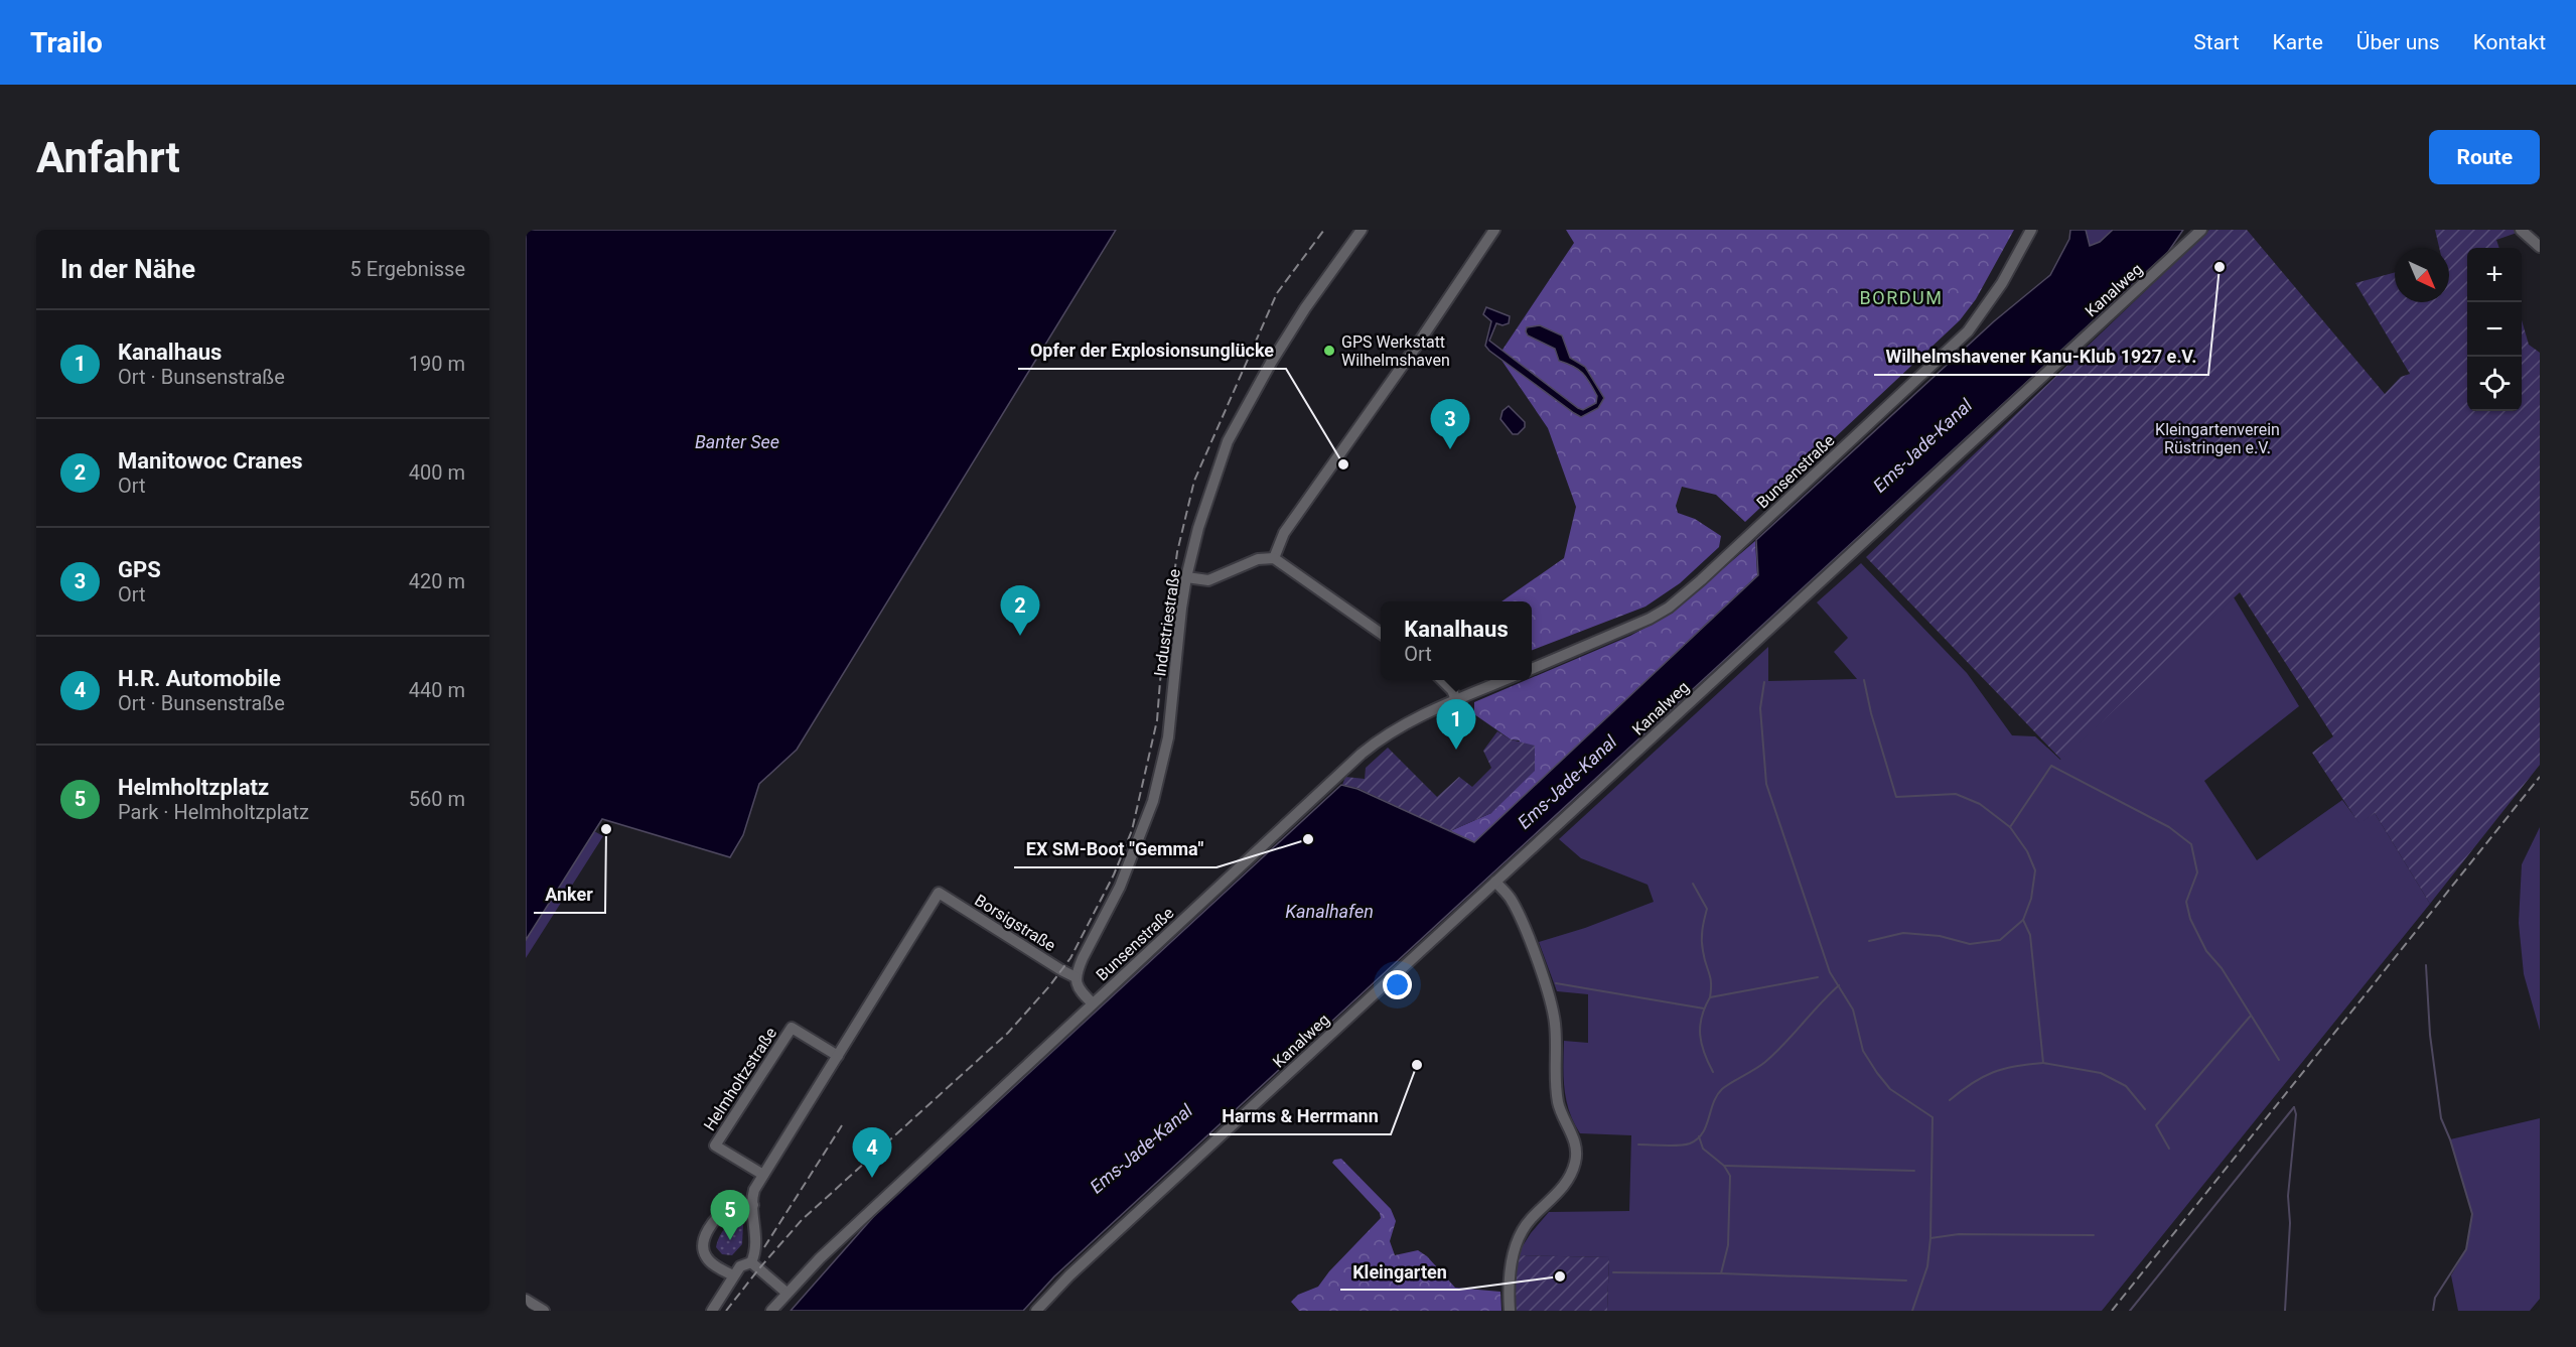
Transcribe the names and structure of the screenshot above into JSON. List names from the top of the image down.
{
  "streets": {
    "street": [
      "Kanalweg",
      "Bunsenstraße",
      "Industriestraße",
      "Borsigstraße",
      "Helmholtzstraße"
    ]
  },
  "crossings": [
    ["Industriestraße", "Borsigstraße"],
    ["Borsigstraße", "Helmholtzstraße"]
  ],
  "districts": ["BORDUM"],
  "water": ["Banter See", "Ems-Jade-Kanal", "Kanalhafen"],
  "parks": ["Kleingartenverein Rüstringen e.V."],
  "places": [
    "Wilhelmshavener Kanu-Klub 1927 e.V.",
    "GPS Werkstatt Wilhelmshaven",
    "Opfer der Explosionsunglücke",
    "Anker",
    "EX SM-Boot \"Gemma\"",
    "Harms & Herrmann",
    "Kleingarten"
  ],
  "north": "bottom right",
  "page": {
    "header": "Trailo",
    "nav": [
      "Start",
      "Karte",
      "Über uns",
      "Kontakt"
    ],
    "buttons": "Route",
    "title": "Anfahrt",
    "heading": ["In der Nähe", "5 Ergebnisse"],
    "map_buttons": ["+", "−"],
    "list": [
      {
        "mark": "1",
        "name": "Kanalhaus",
        "note": "Ort · Bunsenstraße",
        "value": "190 m"
      },
      {
        "mark": "2",
        "name": "Manitowoc Cranes",
        "note": "Ort",
        "value": "400 m"
      },
      {
        "mark": "3",
        "name": "GPS",
        "note": "Ort",
        "value": "420 m"
      },
      {
        "mark": "4",
        "name": "H.R. Automobile",
        "note": "Ort · Bunsenstraße",
        "value": "440 m"
      },
      {
        "mark": "5",
        "name": "Helmholtzplatz",
        "note": "Park · Helmholtzplatz",
        "value": "560 m"
      }
    ],
    "pins": [
      "3",
      "2",
      "1",
      "4",
      "5"
    ],
    "popup": ["Kanalhaus", "Ort"]
  }
}
